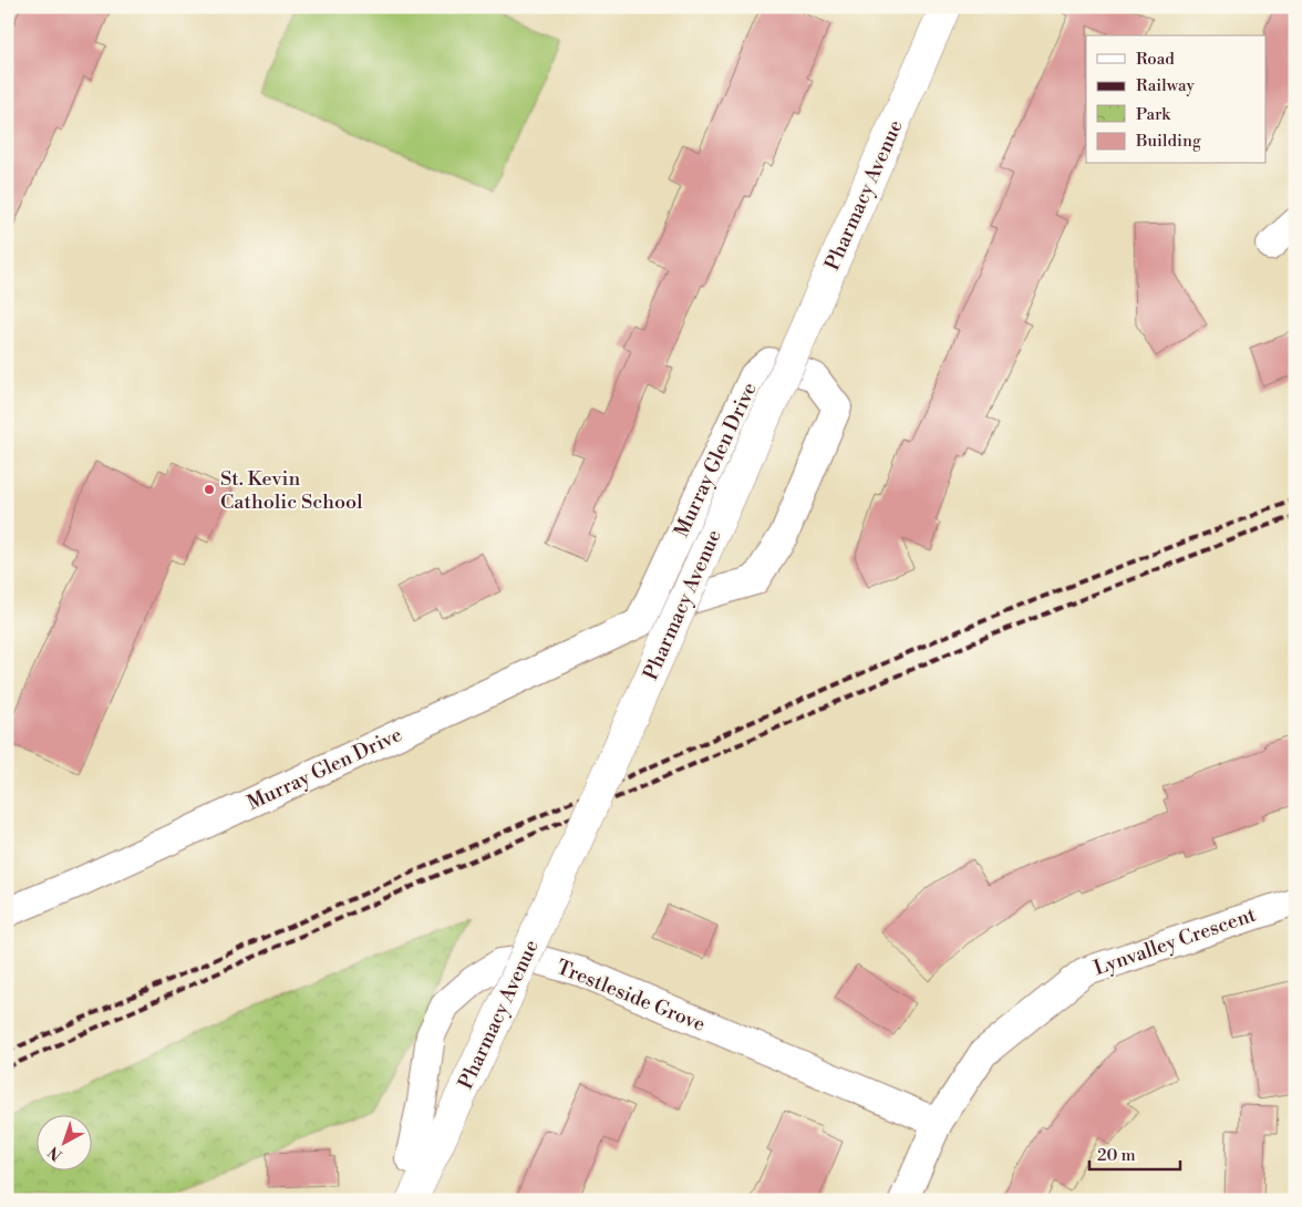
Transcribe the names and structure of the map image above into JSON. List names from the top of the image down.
{
  "streets": {
    "street": [
      "Pharmacy Avenue",
      "Murray Glen Drive",
      "Lynvalley Crescent",
      "Trestleside Grove"
    ]
  },
  "crossings": [
    ["Lynvalley Crescent", "Trestleside Grove"]
  ],
  "places": ["St. Kevin Catholic School"],
  "legend": [
    "Road",
    "Railway",
    "Park",
    "Building"
  ],
  "scale_bar": "20 m",
  "north": "bottom left"
}
